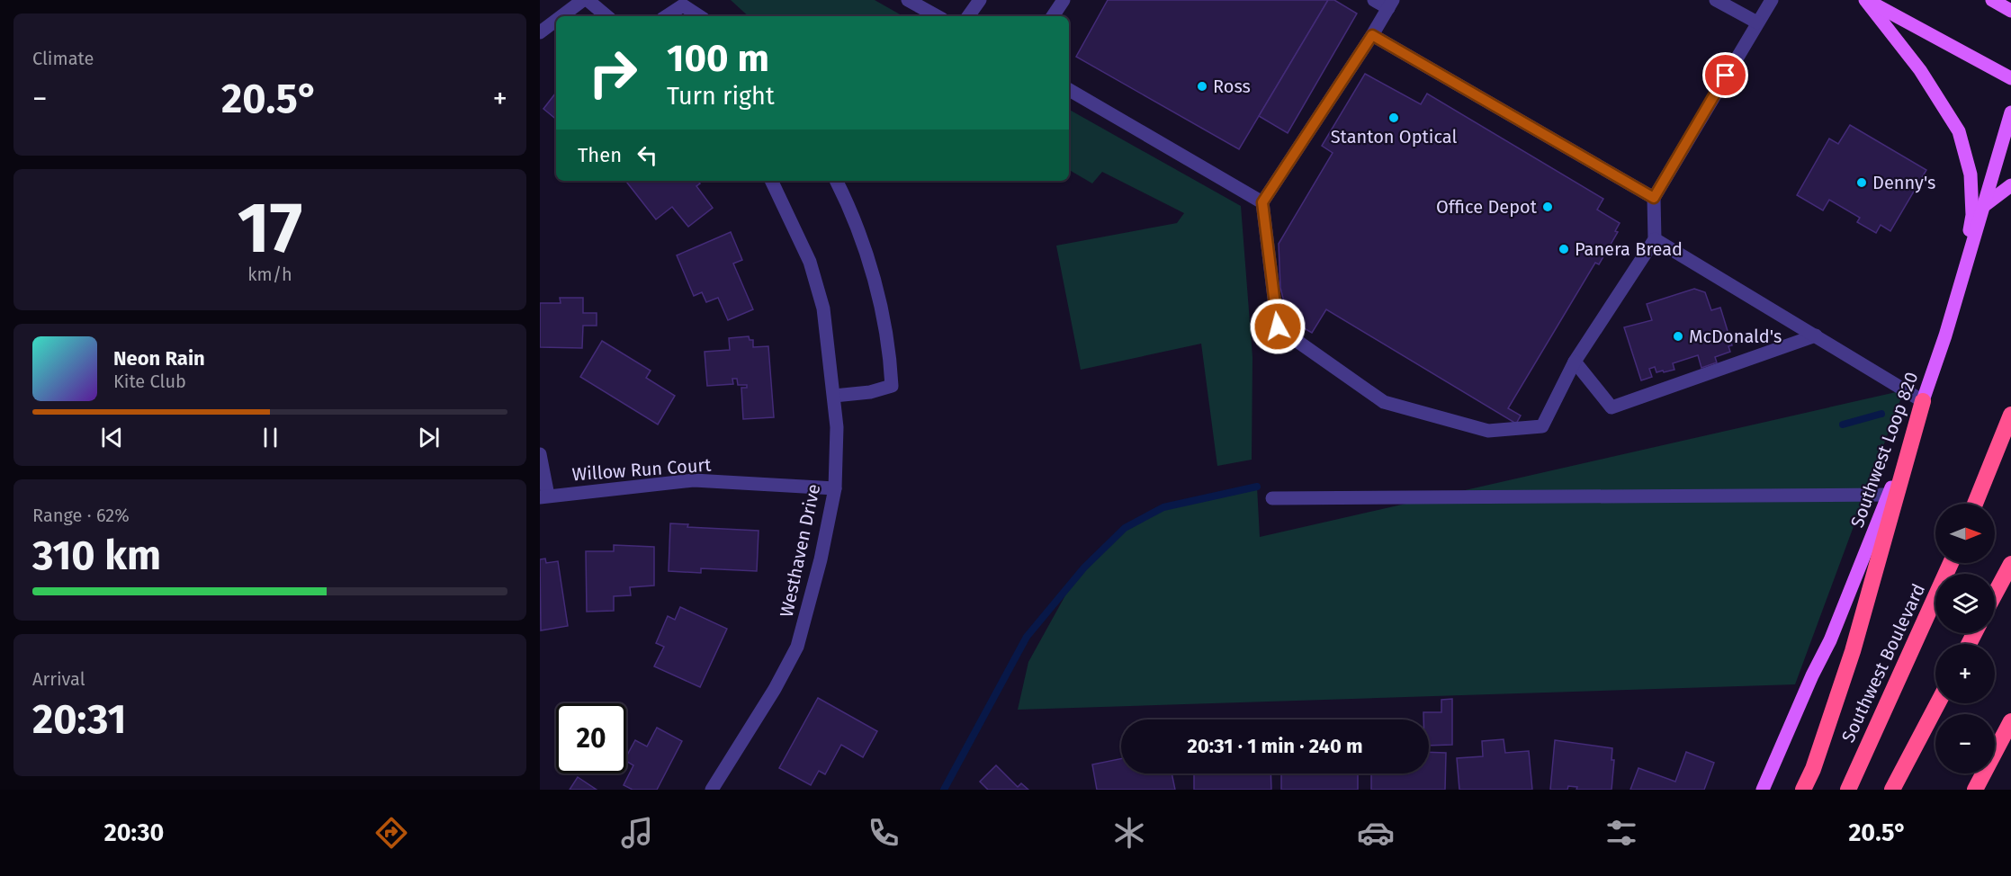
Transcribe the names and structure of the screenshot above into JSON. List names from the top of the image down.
{
  "streets": {
    "highway": ["Southwest Boulevard"],
    "main road": ["Southwest Loop 820"],
    "street": ["Willow Run Court", "Westhaven Drive"]
  },
  "crossings": [
    ["Willow Run Court", "Westhaven Drive"]
  ],
  "places": [
    "Ross",
    "Stanton Optical",
    "Denny's",
    "Office Depot",
    "Panera Bread",
    "McDonald's"
  ],
  "north": "right",
  "page": {
    "tile": [
      "Climate",
      ["17", "km/h"],
      ["Range · 62%", "310 km"],
      ["Arrival", "20:31"]
    ],
    "turn": ["100 m", "Turn right"],
    "heat": ["−", "20.5°", "+"],
    "then": "Then",
    "song": ["Neon Rain", "Kite Club"],
    "map_buttons": ["+", "−"],
    "limit": "20",
    "trip": "20:31 · 1 min · 240 m",
    "tabs": ["20:30", "20.5°"]
  }
}
